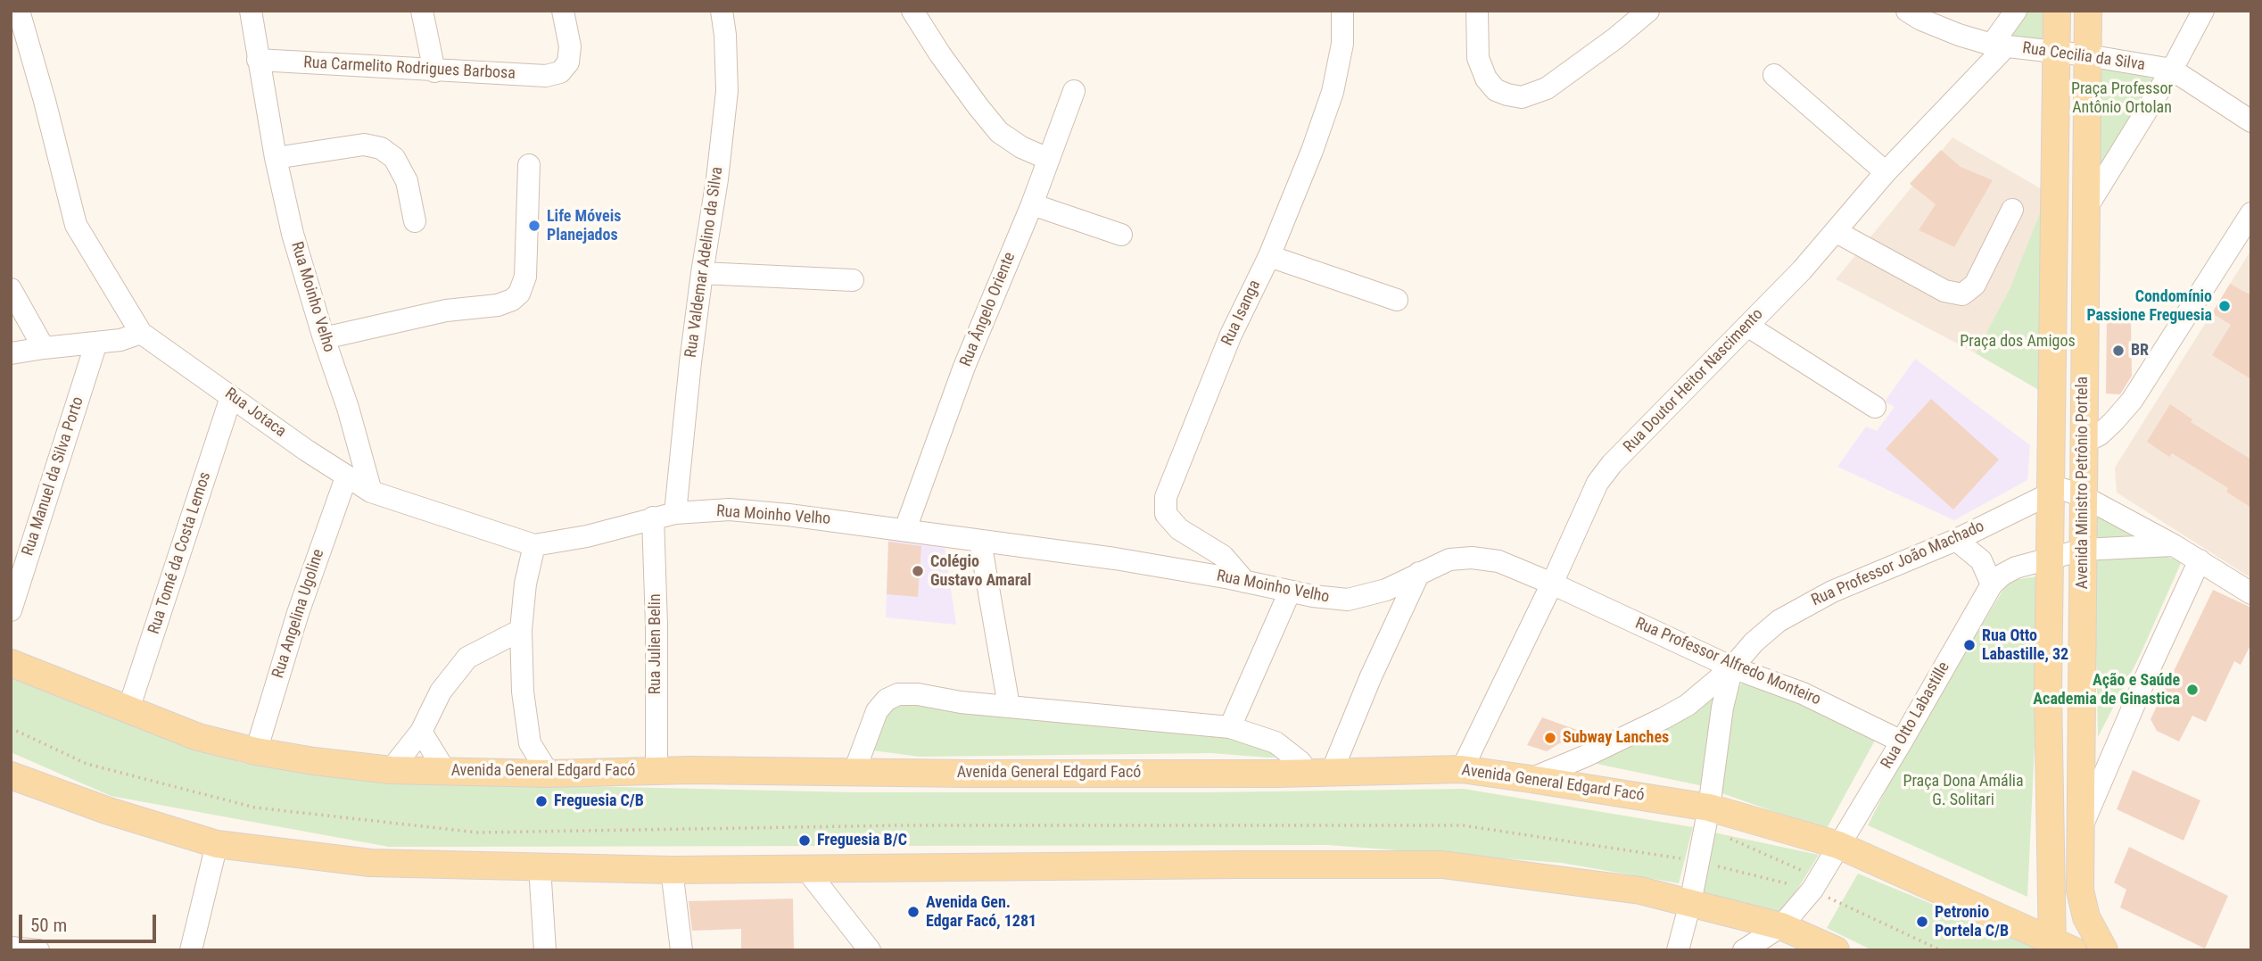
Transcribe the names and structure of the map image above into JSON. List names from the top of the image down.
{
  "streets": {
    "main road": ["Avenida Ministro Petrônio Portela", "Avenida General Edgard Facó"],
    "street": [
      "Rua Cecilia da Silva",
      "Rua Carmelito Rodrigues Barbosa",
      "Rua Valdemar Adelino da Silva",
      "Rua Moinho Velho",
      "Rua Ângelo Oriente",
      "Rua Isanga",
      "Rua Doutor Heitor Nascimento",
      "Rua Jotaca",
      "Rua Manuel da Silva Porto",
      "Rua Tomé da Costa Lemos",
      "Rua Professor João Machado",
      "Rua Angelina Ugoline",
      "Rua Julien Belin",
      "Rua Professor Alfredo Monteiro",
      "Rua Otto Labastille"
    ]
  },
  "crossings": [
    ["Rua Cecilia da Silva", "Rua Doutor Heitor Nascimento"],
    ["Rua Cecilia da Silva", "Avenida Ministro Petrônio Portela"],
    ["Rua Carmelito Rodrigues Barbosa", "Rua Moinho Velho"],
    ["Rua Valdemar Adelino da Silva", "Rua Moinho Velho"],
    ["Rua Moinho Velho", "Rua Ângelo Oriente"],
    ["Rua Moinho Velho", "Rua Isanga"],
    ["Rua Moinho Velho", "Rua Doutor Heitor Nascimento"],
    ["Rua Moinho Velho", "Rua Jotaca"],
    ["Rua Moinho Velho", "Rua Julien Belin"],
    ["Rua Moinho Velho", "Rua Professor Alfredo Monteiro"],
    ["Rua Doutor Heitor Nascimento", "Rua Professor Alfredo Monteiro"],
    ["Rua Doutor Heitor Nascimento", "Avenida General Edgard Facó"],
    ["Rua Jotaca", "Rua Tomé da Costa Lemos"],
    ["Rua Jotaca", "Rua Angelina Ugoline"],
    ["Avenida Ministro Petrônio Portela", "Rua Professor João Machado"],
    ["Avenida Ministro Petrônio Portela", "Rua Otto Labastille"],
    ["Avenida Ministro Petrônio Portela", "Avenida General Edgard Facó"],
    ["Rua Tomé da Costa Lemos", "Avenida General Edgard Facó"],
    ["Rua Professor João Machado", "Rua Professor Alfredo Monteiro"],
    ["Rua Professor João Machado", "Avenida General Edgard Facó"],
    ["Rua Angelina Ugoline", "Avenida General Edgard Facó"],
    ["Rua Julien Belin", "Avenida General Edgard Facó"],
    ["Rua Professor Alfredo Monteiro", "Rua Otto Labastille"],
    ["Rua Otto Labastille", "Avenida General Edgard Facó"]
  ],
  "parks": ["Praça Professor Antônio Ortolan", "Praça dos Amigos", "Praça Dona Amália G. Solitari"],
  "places": [
    "Life Móveis Planejados",
    "Condomínio Passione Freguesia",
    "BR",
    "Colégio Gustavo Amaral",
    "Rua Otto Labastille, 32",
    "Ação e Saúde Academia de Ginastica",
    "Subway Lanches",
    "Freguesia C/B",
    "Freguesia B/C",
    "Avenida Gen. Edgar Facó, 1281",
    "Petronio Portela C/B"
  ],
  "scale_bar": "50 m"
}
